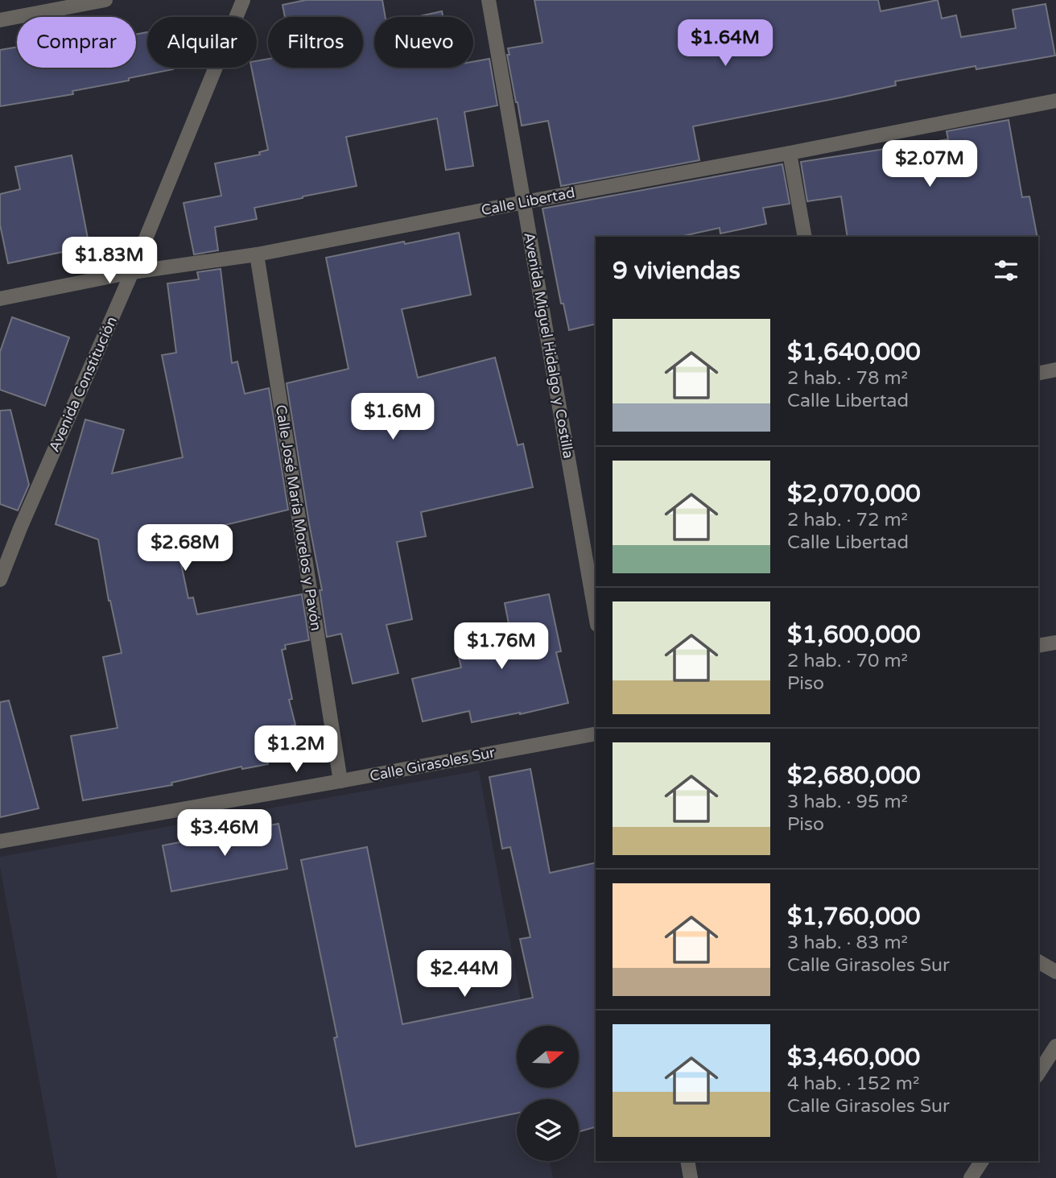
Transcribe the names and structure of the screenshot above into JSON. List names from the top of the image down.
{
  "streets": {
    "street": [
      "Calle Libertad",
      "Avenida Miguel Hidalgo y Costilla",
      "Avenida Constitución",
      "Calle José María Morelos y Pavón",
      "Calle Girasoles Sur"
    ]
  },
  "crossings": [
    ["Calle Libertad", "Avenida Miguel Hidalgo y Costilla"],
    ["Calle Libertad", "Avenida Constitución"],
    ["Calle Libertad", "Calle José María Morelos y Pavón"],
    ["Calle José María Morelos y Pavón", "Calle Girasoles Sur"]
  ],
  "north": "right",
  "page": {
    "chip": [
      "Comprar",
      "Alquilar",
      "Filtros",
      "Nuevo"
    ],
    "price": [
      "$1.64M",
      "$2.07M",
      "$1.83M",
      "$1.6M",
      "$2.68M",
      "$1.76M",
      "$1.2M",
      "$3.46M",
      "$2.44M"
    ],
    "heading": "9 viviendas",
    "list": [
      {
        "name": "$1,640,000",
        "note": "2 hab. · 78 m² · Calle Libertad"
      },
      {
        "name": "$2,070,000",
        "note": "2 hab. · 72 m² · Calle Libertad"
      },
      {
        "name": "$1,600,000",
        "note": "2 hab. · 70 m² · Piso"
      },
      {
        "name": "$2,680,000",
        "note": "3 hab. · 95 m² · Piso"
      },
      {
        "name": "$1,760,000",
        "note": "3 hab. · 83 m² · Calle Girasoles Sur"
      },
      {
        "name": "$3,460,000",
        "note": "4 hab. · 152 m² · Calle Girasoles Sur"
      }
    ]
  }
}
